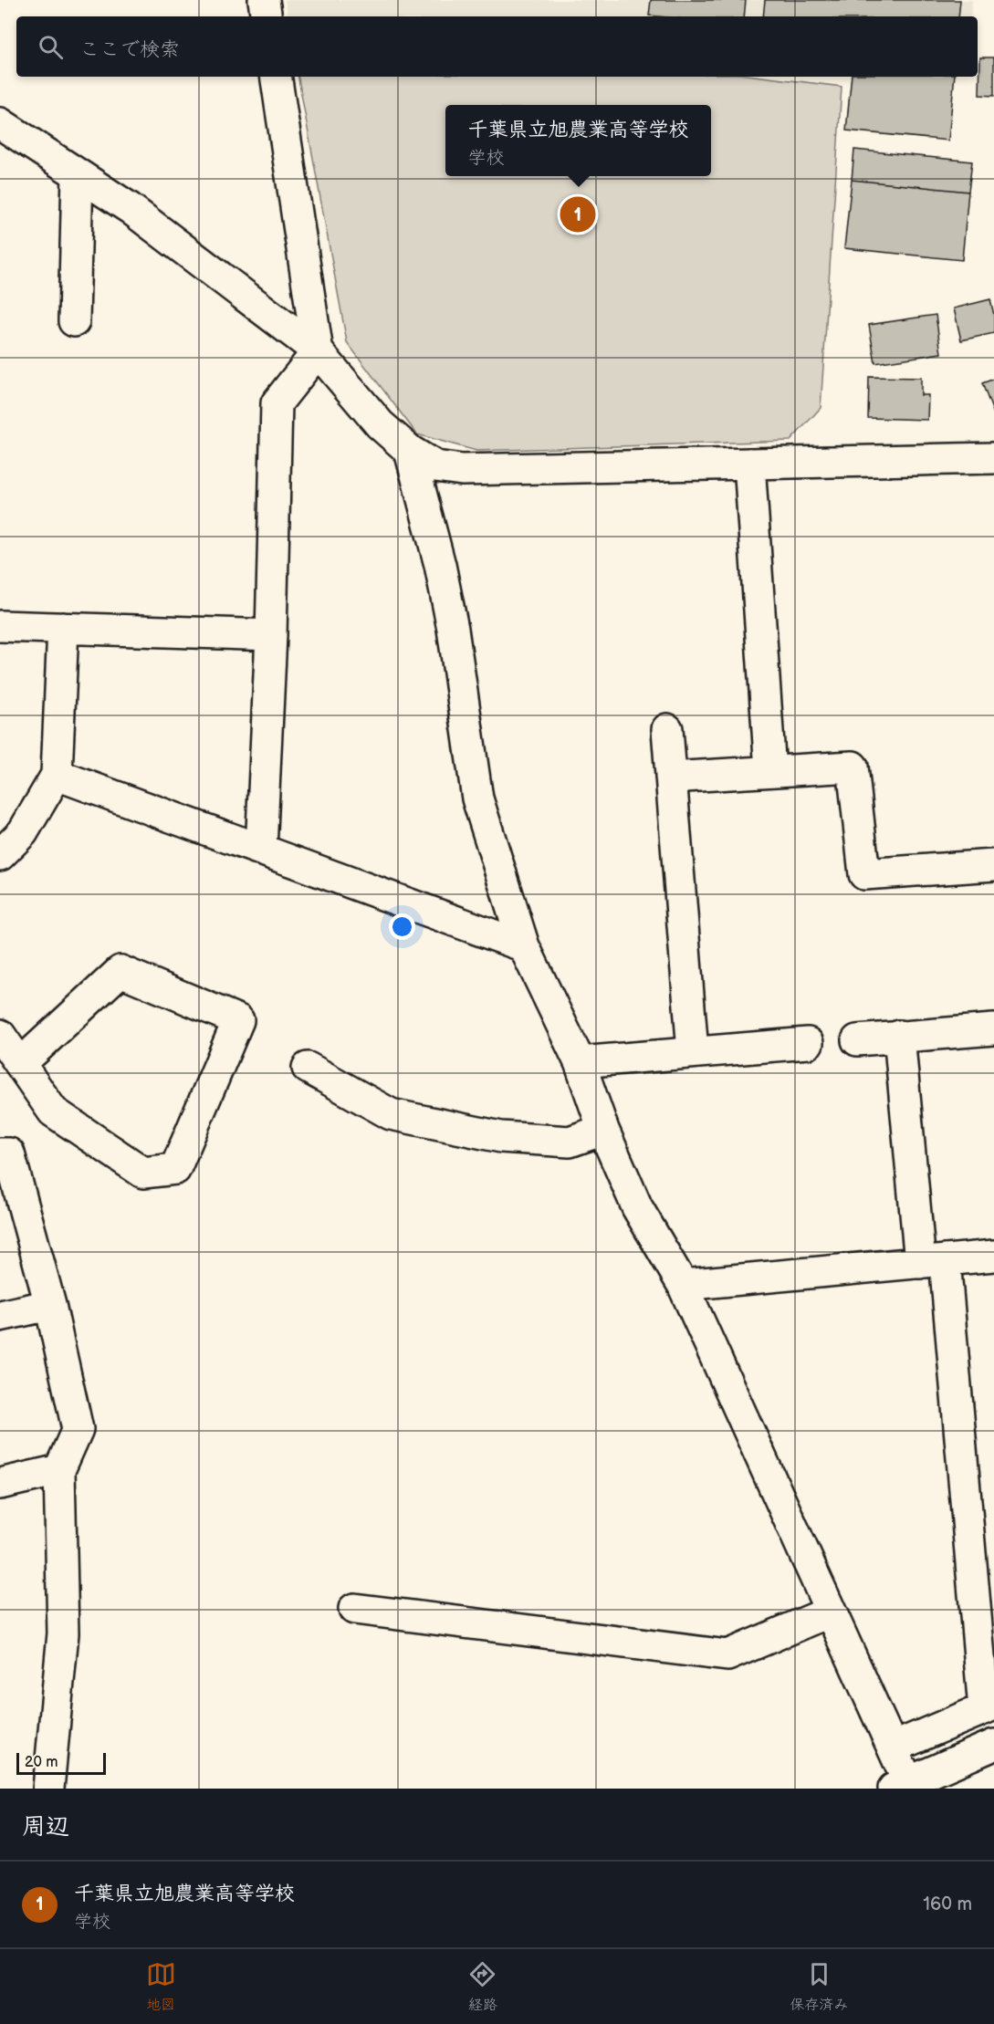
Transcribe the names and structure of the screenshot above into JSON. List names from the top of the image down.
{
  "scale_bar": "20 m",
  "page": {
    "search": "ここで検索",
    "popup": ["千葉県立旭農業高等学校", "学校"],
    "pins": "1",
    "scale": "20 m",
    "heading": "周辺",
    "list": [
      {
        "mark": "1",
        "name": "千葉県立旭農業高等学校",
        "note": "学校",
        "value": "160 m"
      }
    ],
    "nav": ["地図", "経路", "保存済み"]
  }
}
